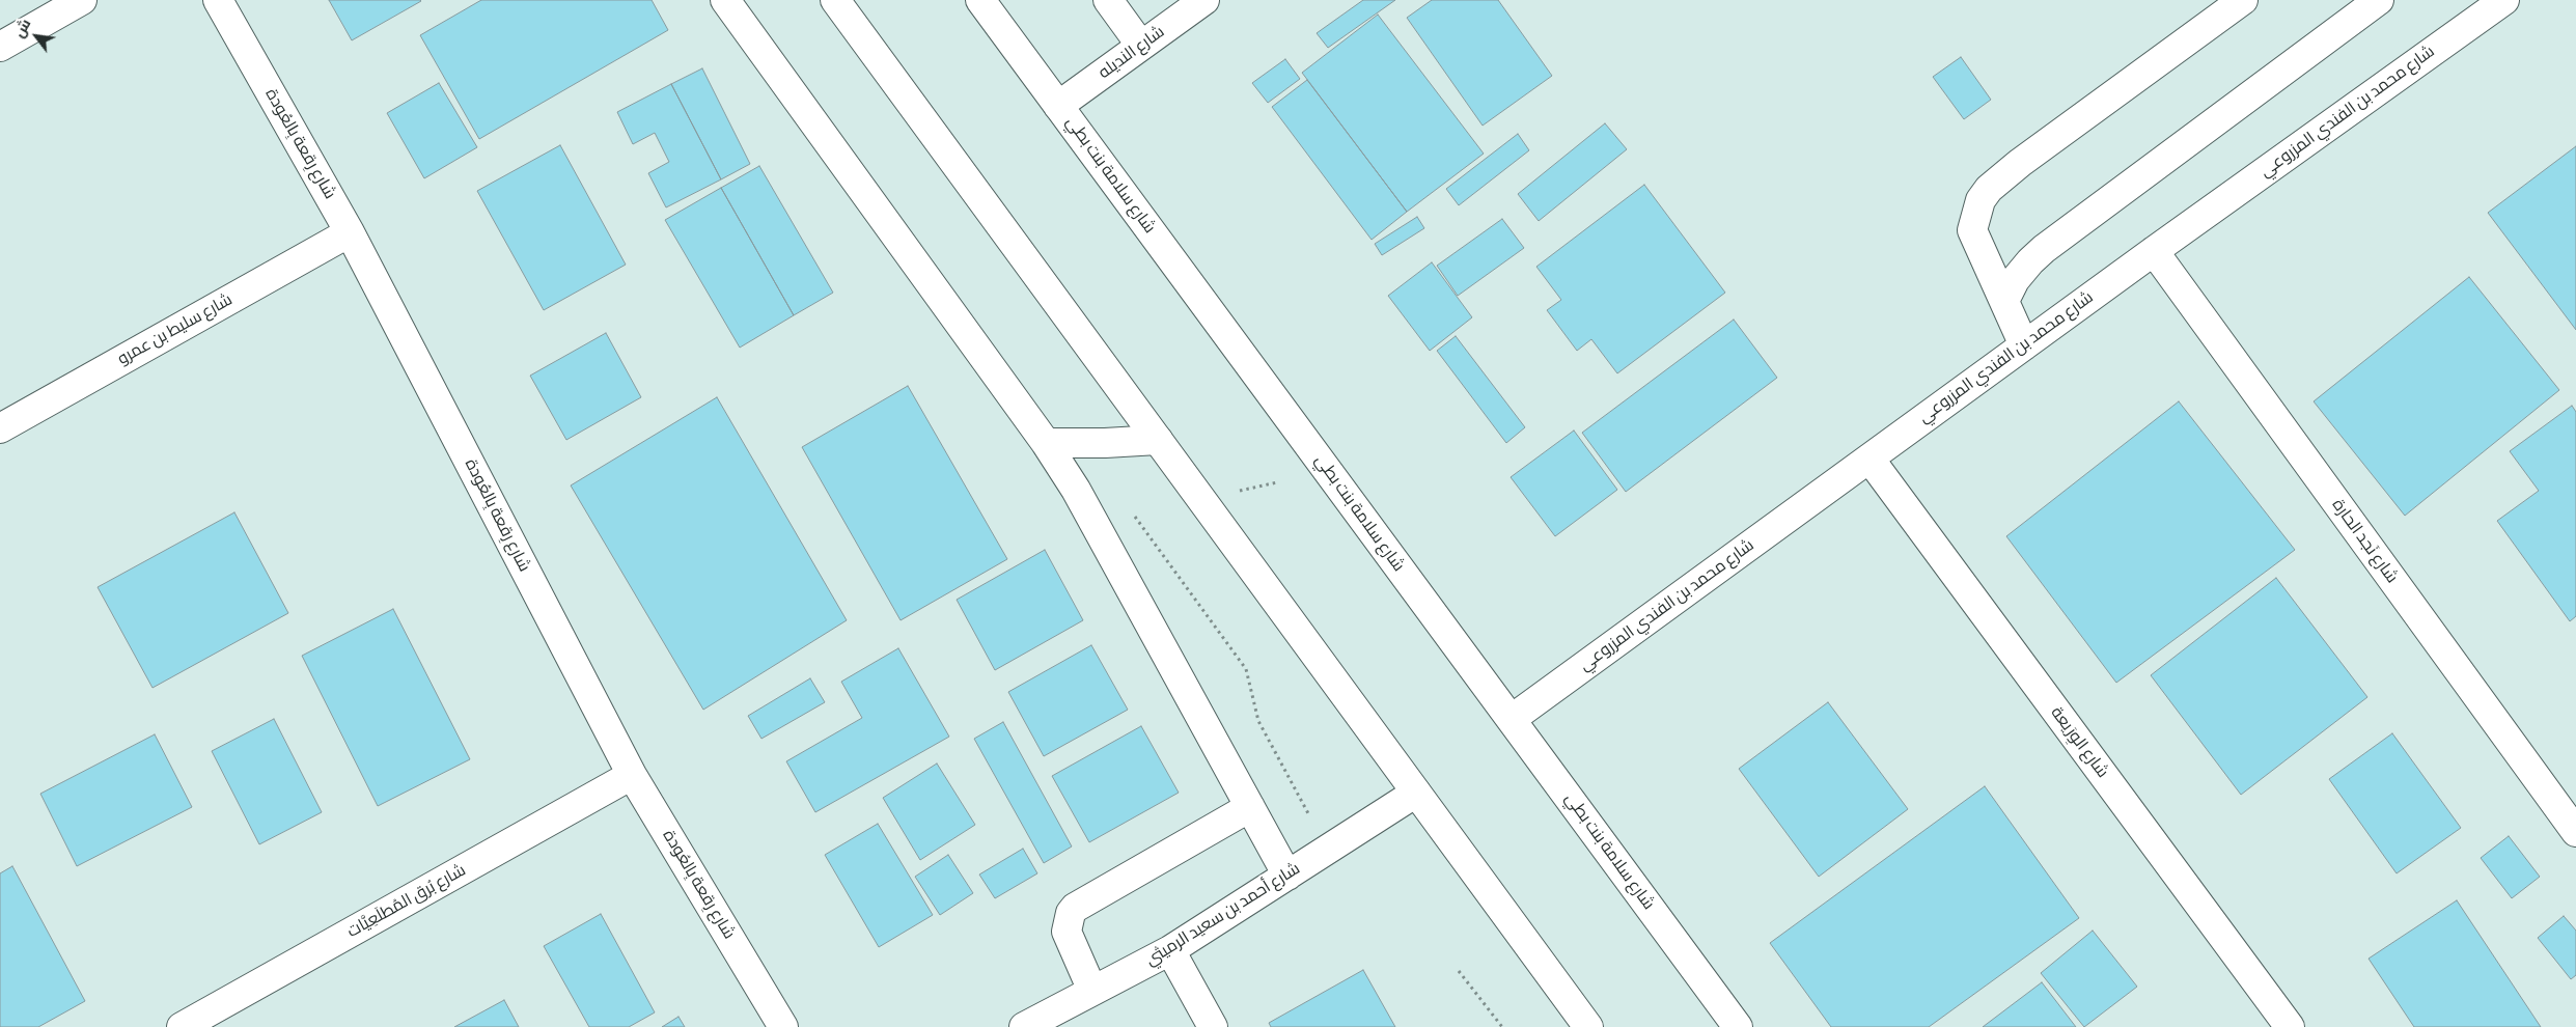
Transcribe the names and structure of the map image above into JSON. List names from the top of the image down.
{
  "streets": {
    "street": [
      "شارع النديله",
      "شارع محمد بن الفندي المزروعي",
      "شارع رِقعة بِالعُودة",
      "شارع سلامة بنت بطي",
      "شارع سليط بن عمرو",
      "شارع نَجد الحارة",
      "شارع الوِرَيعة",
      "شارع بُرق المُطلَعِيَّات",
      "شارع أحمد بن سعيد الرميثي"
    ]
  },
  "crossings": [
    ["شارع النديله", "شارع سلامة بنت بطي"],
    ["شارع محمد بن الفندي المزروعي", "شارع سلامة بنت بطي"],
    ["شارع محمد بن الفندي المزروعي", "شارع نَجد الحارة"],
    ["شارع محمد بن الفندي المزروعي", "شارع الوِرَيعة"],
    ["شارع رِقعة بِالعُودة", "شارع سليط بن عمرو"],
    ["شارع رِقعة بِالعُودة", "شارع بُرق المُطلَعِيَّات"]
  ],
  "north": "top left"
}
